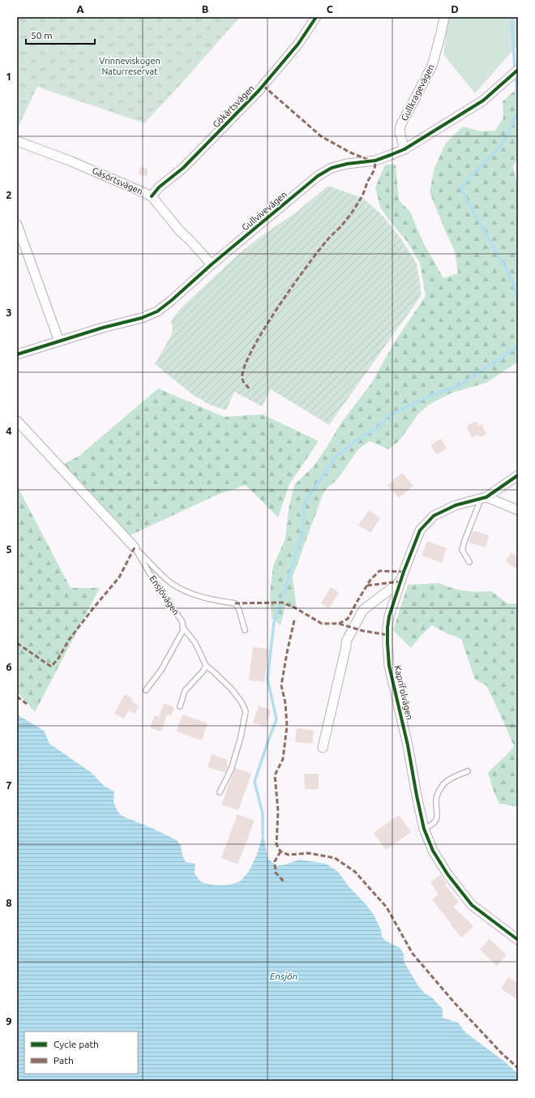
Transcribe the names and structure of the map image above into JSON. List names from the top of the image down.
{
  "streets": {
    "street": [
      "Gullkragevägen",
      "Gökärtsvägen",
      "Gåsörtsvägen",
      "Gullvivevägen",
      "Ensjövägen",
      "Kaprifolvägen"
    ]
  },
  "crossings": [
    ["Gullkragevägen", "Gullvivevägen"],
    ["Gökärtsvägen", "Gåsörtsvägen"],
    ["Gåsörtsvägen", "Gullvivevägen"]
  ],
  "water": ["Ensjön"],
  "parks": ["Vrinneviskogen Naturreservat"],
  "legend": ["Cycle path", "Path"],
  "scale_bar": "50 m",
  "grid": {
    "columns": [
      "A",
      "B",
      "C",
      "D"
    ],
    "rows": [
      "1",
      "2",
      "3",
      "4",
      "5",
      "6",
      "7",
      "8",
      "9"
    ]
  }
}
